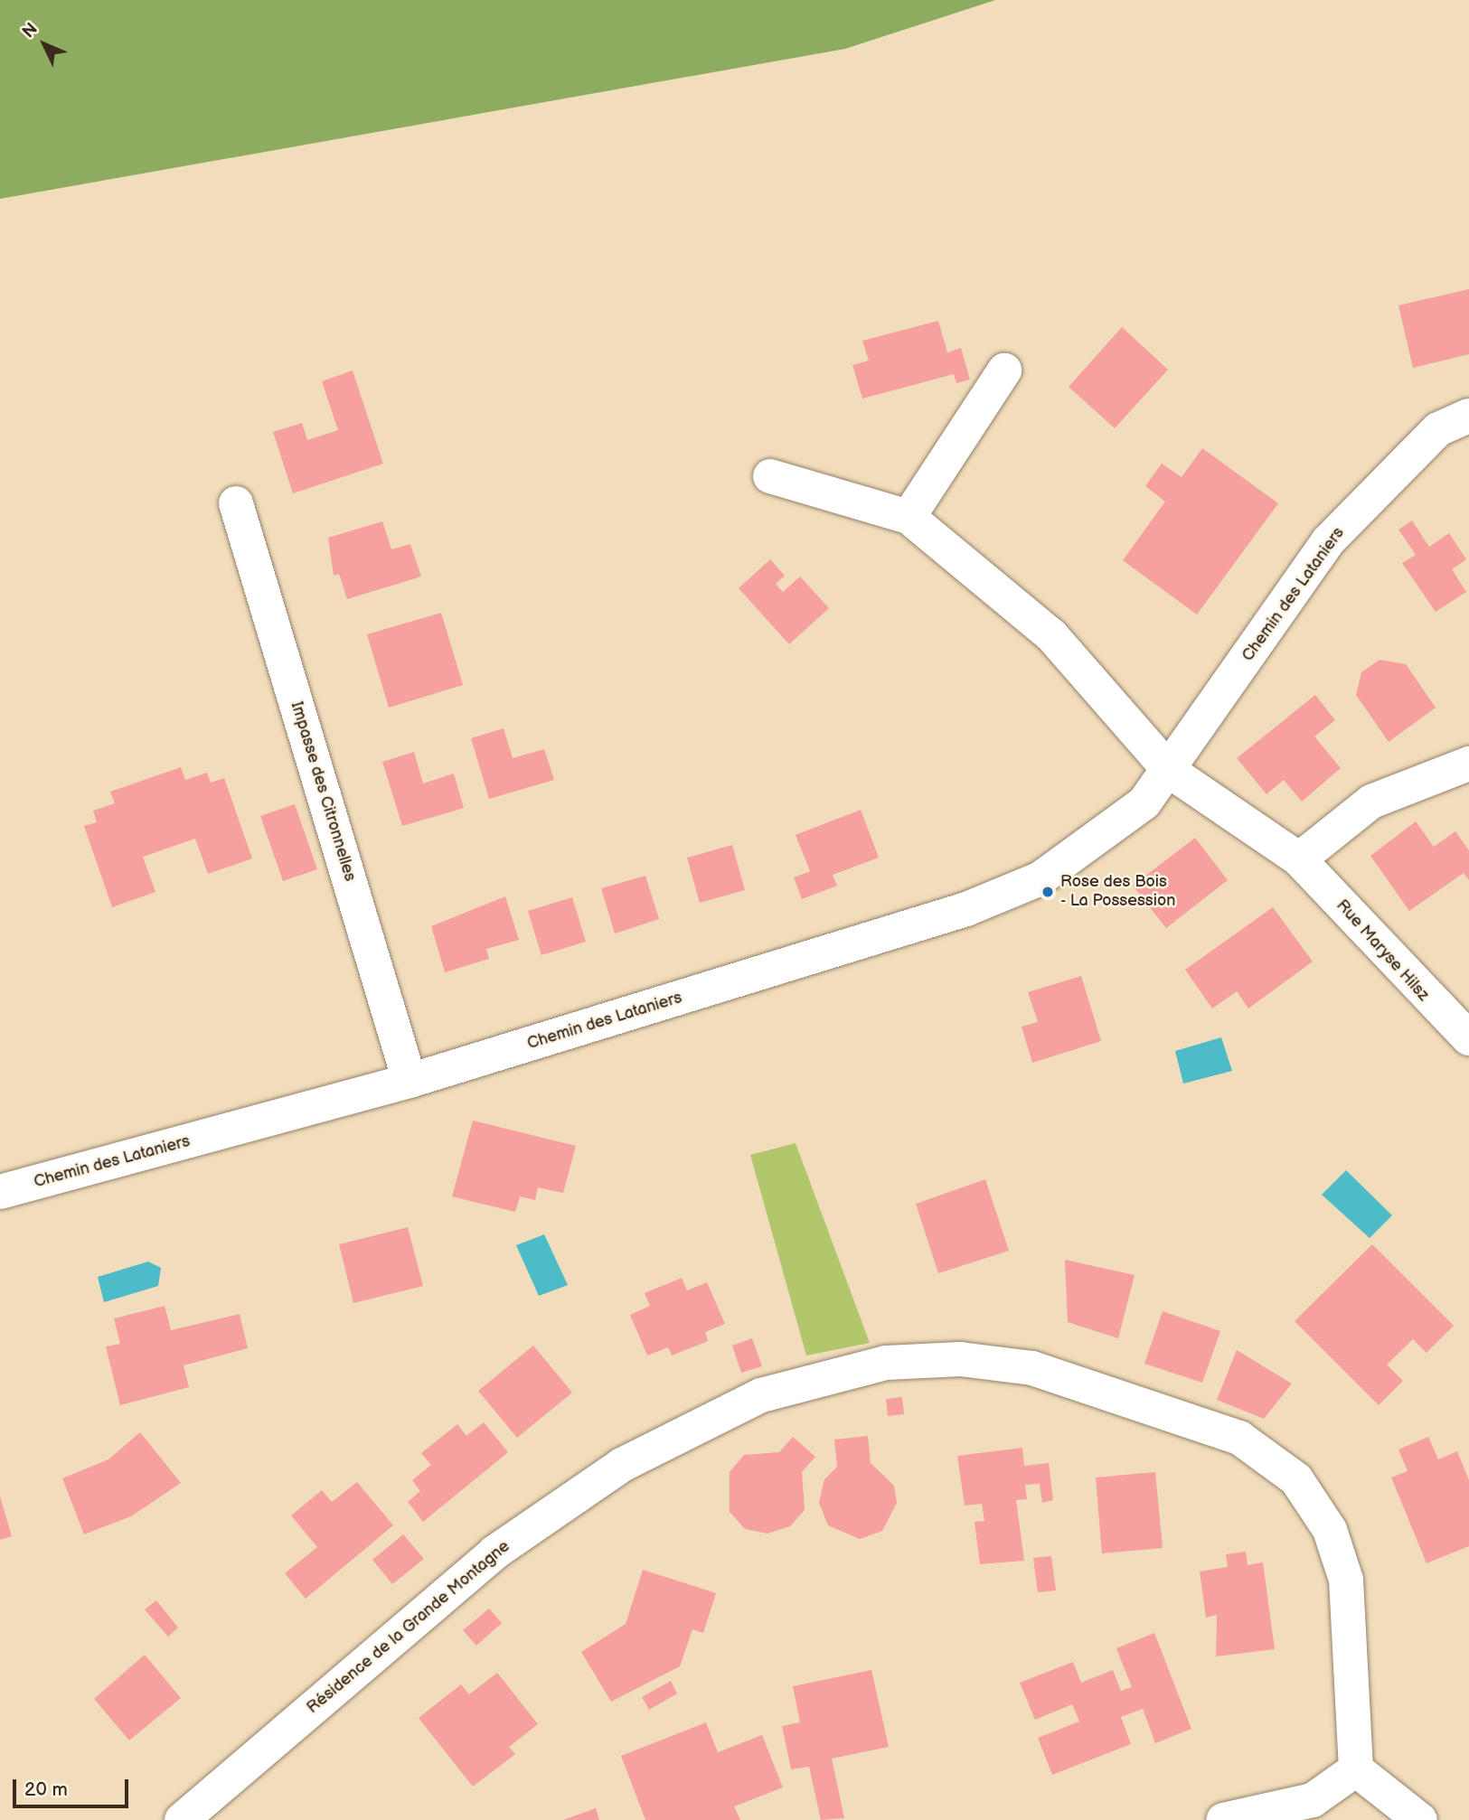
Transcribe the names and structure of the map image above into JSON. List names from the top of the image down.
{
  "streets": {
    "street": [
      "Chemin des Lataniers",
      "Impasse des Citronnelles",
      "Rue Maryse Hilsz",
      "Résidence de la Grande Montagne"
    ]
  },
  "crossings": [
    ["Chemin des Lataniers", "Impasse des Citronnelles"],
    ["Chemin des Lataniers", "Rue Maryse Hilsz"]
  ],
  "places": ["Rose des Bois - La Possession"],
  "scale_bar": "20 m",
  "north": "top left"
}
